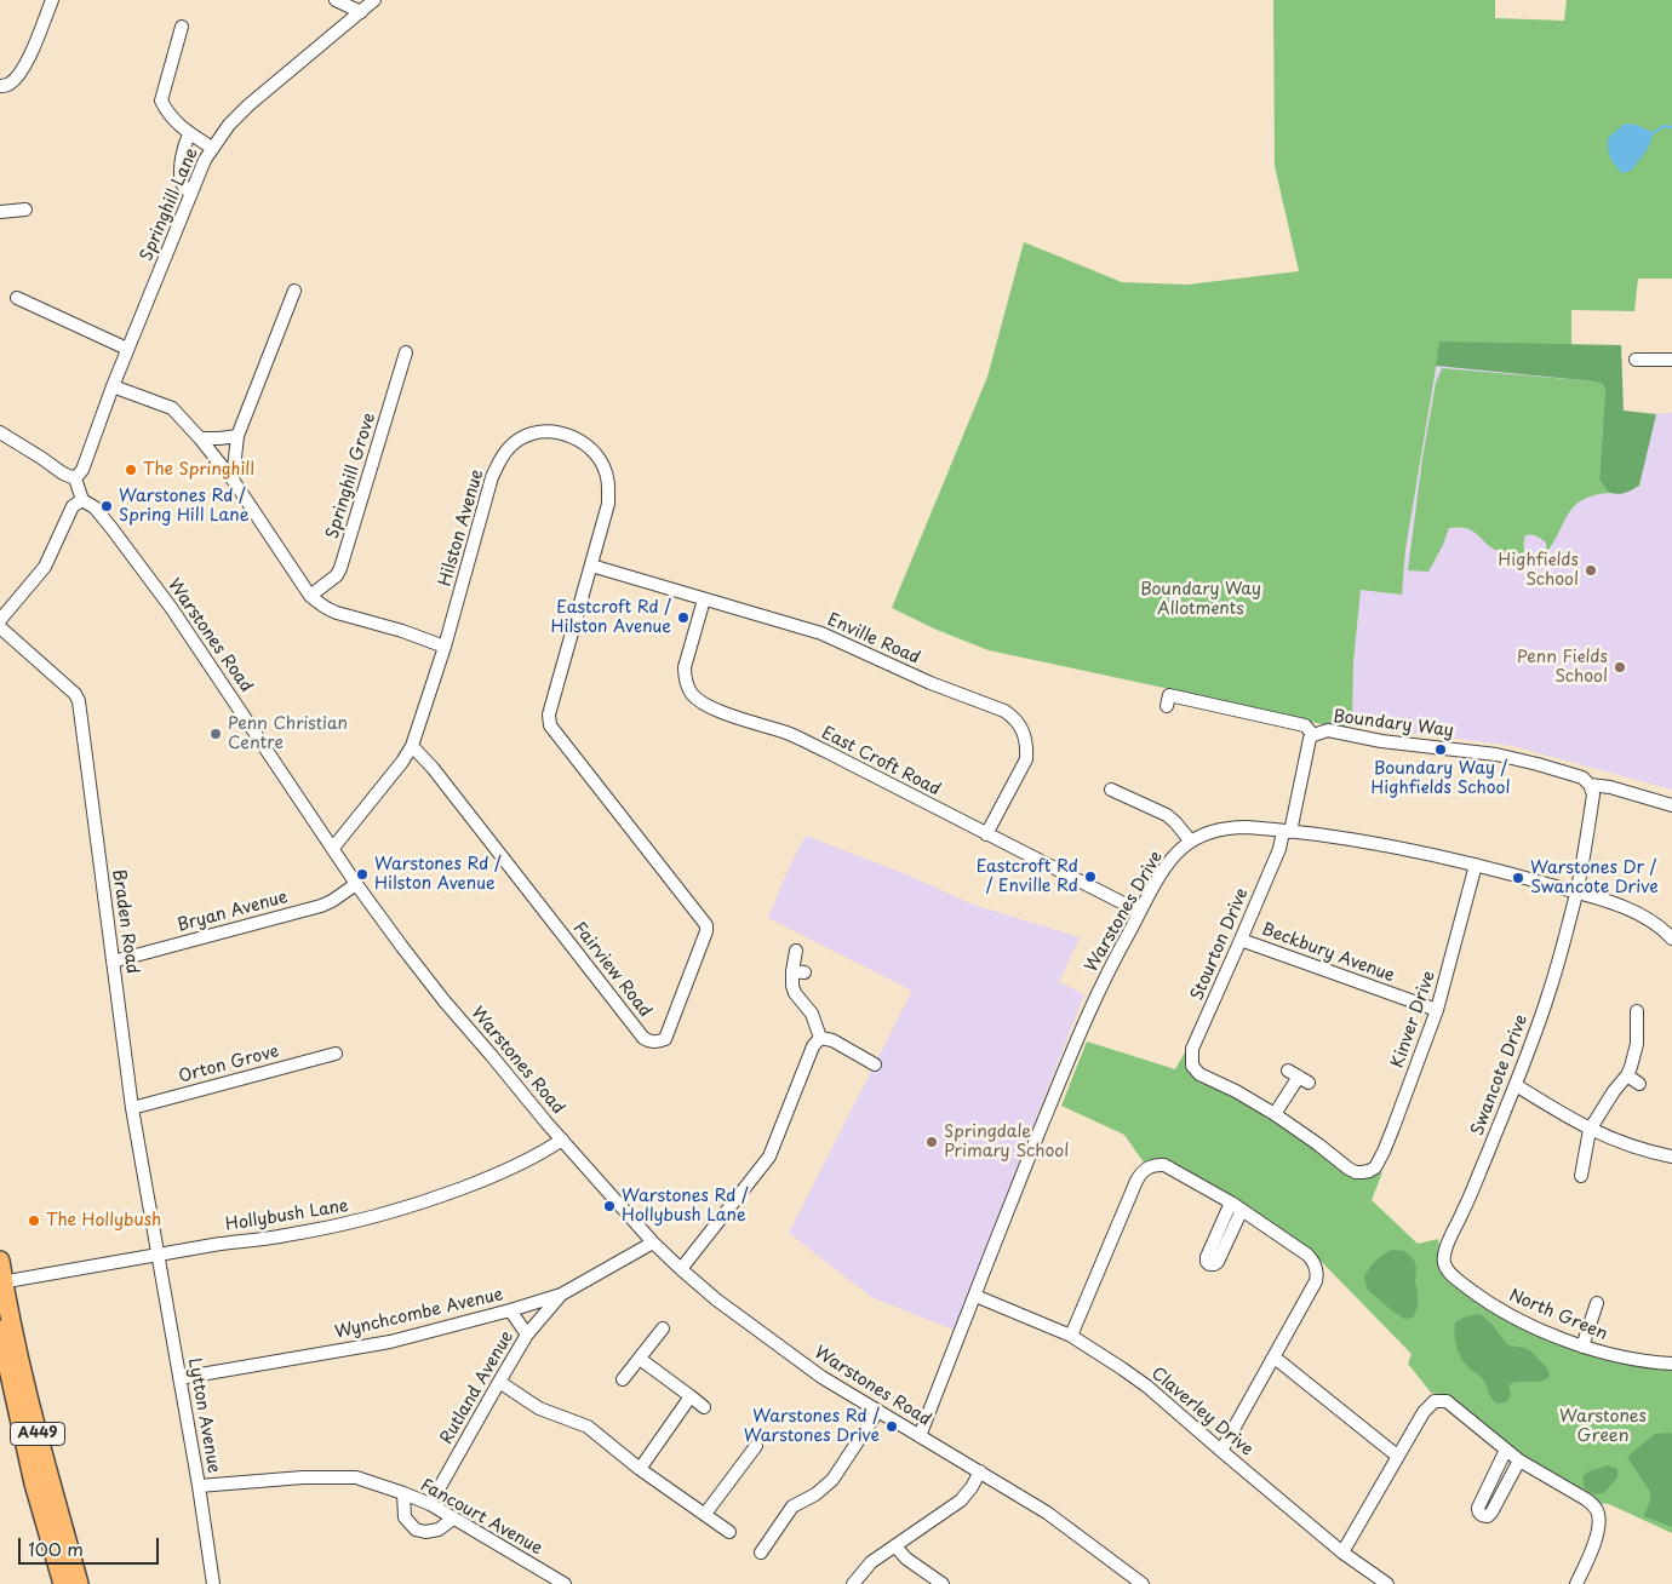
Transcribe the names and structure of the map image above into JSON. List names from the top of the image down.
{
  "streets": {
    "highway": ["A449"],
    "street": [
      "Springhill Lane",
      "Springhill Grove",
      "Hilston Avenue",
      "Warstones Road",
      "Enville Road",
      "Boundary Way",
      "East Croft Road",
      "Bryan Avenue",
      "Warstones Drive",
      "Braden Road",
      "Stourton Drive",
      "Beckbury Avenue",
      "Fairview Road",
      "Kinver Drive",
      "Orton Grove",
      "Swancote Drive",
      "Hollybush Lane",
      "Wynchcombe Avenue",
      "North Green",
      "Rutland Avenue",
      "Claverley Drive",
      "Lytton Avenue",
      "Fancourt Avenue"
    ]
  },
  "crossings": [
    ["Springhill Lane", "Warstones Road"],
    ["Hilston Avenue", "Warstones Road"],
    ["Hilston Avenue", "Enville Road"],
    ["Hilston Avenue", "Fairview Road"],
    ["Warstones Road", "Bryan Avenue"],
    ["Warstones Road", "Warstones Drive"],
    ["Warstones Road", "Hollybush Lane"],
    ["Warstones Road", "Wynchcombe Avenue"],
    ["Enville Road", "East Croft Road"],
    ["Boundary Way", "Stourton Drive"],
    ["Boundary Way", "Swancote Drive"],
    ["East Croft Road", "Warstones Drive"],
    ["Bryan Avenue", "Braden Road"],
    ["Warstones Drive", "Stourton Drive"],
    ["Warstones Drive", "Kinver Drive"],
    ["Warstones Drive", "Swancote Drive"],
    ["Warstones Drive", "Claverley Drive"],
    ["Braden Road", "Orton Grove"],
    ["Braden Road", "Hollybush Lane"],
    ["Braden Road", "Lytton Avenue"],
    ["Stourton Drive", "Beckbury Avenue"],
    ["Stourton Drive", "Kinver Drive"],
    ["Beckbury Avenue", "Kinver Drive"],
    ["Swancote Drive", "North Green"],
    ["Hollybush Lane", "Lytton Avenue"],
    ["Hollybush Lane", "A449"],
    ["Wynchcombe Avenue", "Rutland Avenue"],
    ["Wynchcombe Avenue", "Lytton Avenue"],
    ["Rutland Avenue", "Fancourt Avenue"],
    ["Lytton Avenue", "Fancourt Avenue"]
  ],
  "parks": ["Boundary Way Allotments", "Warstones Green"],
  "places": [
    "The Springhill",
    "Warstones Rd / Spring Hill Lane",
    "Highfields School",
    "Eastcroft Rd / Hilston Avenue",
    "Penn Fields School",
    "Penn Christian Centre",
    "Boundary Way / Highfields School",
    "Warstones Rd / Hilston Avenue",
    "Eastcroft Rd / Enville Rd",
    "Warstones Dr / Swancote Drive",
    "Springdale Primary School",
    "Warstones Rd / Hollybush Lane",
    "The Hollybush",
    "Warstones Rd / Warstones Drive"
  ],
  "scale_bar": "100 m"
}
